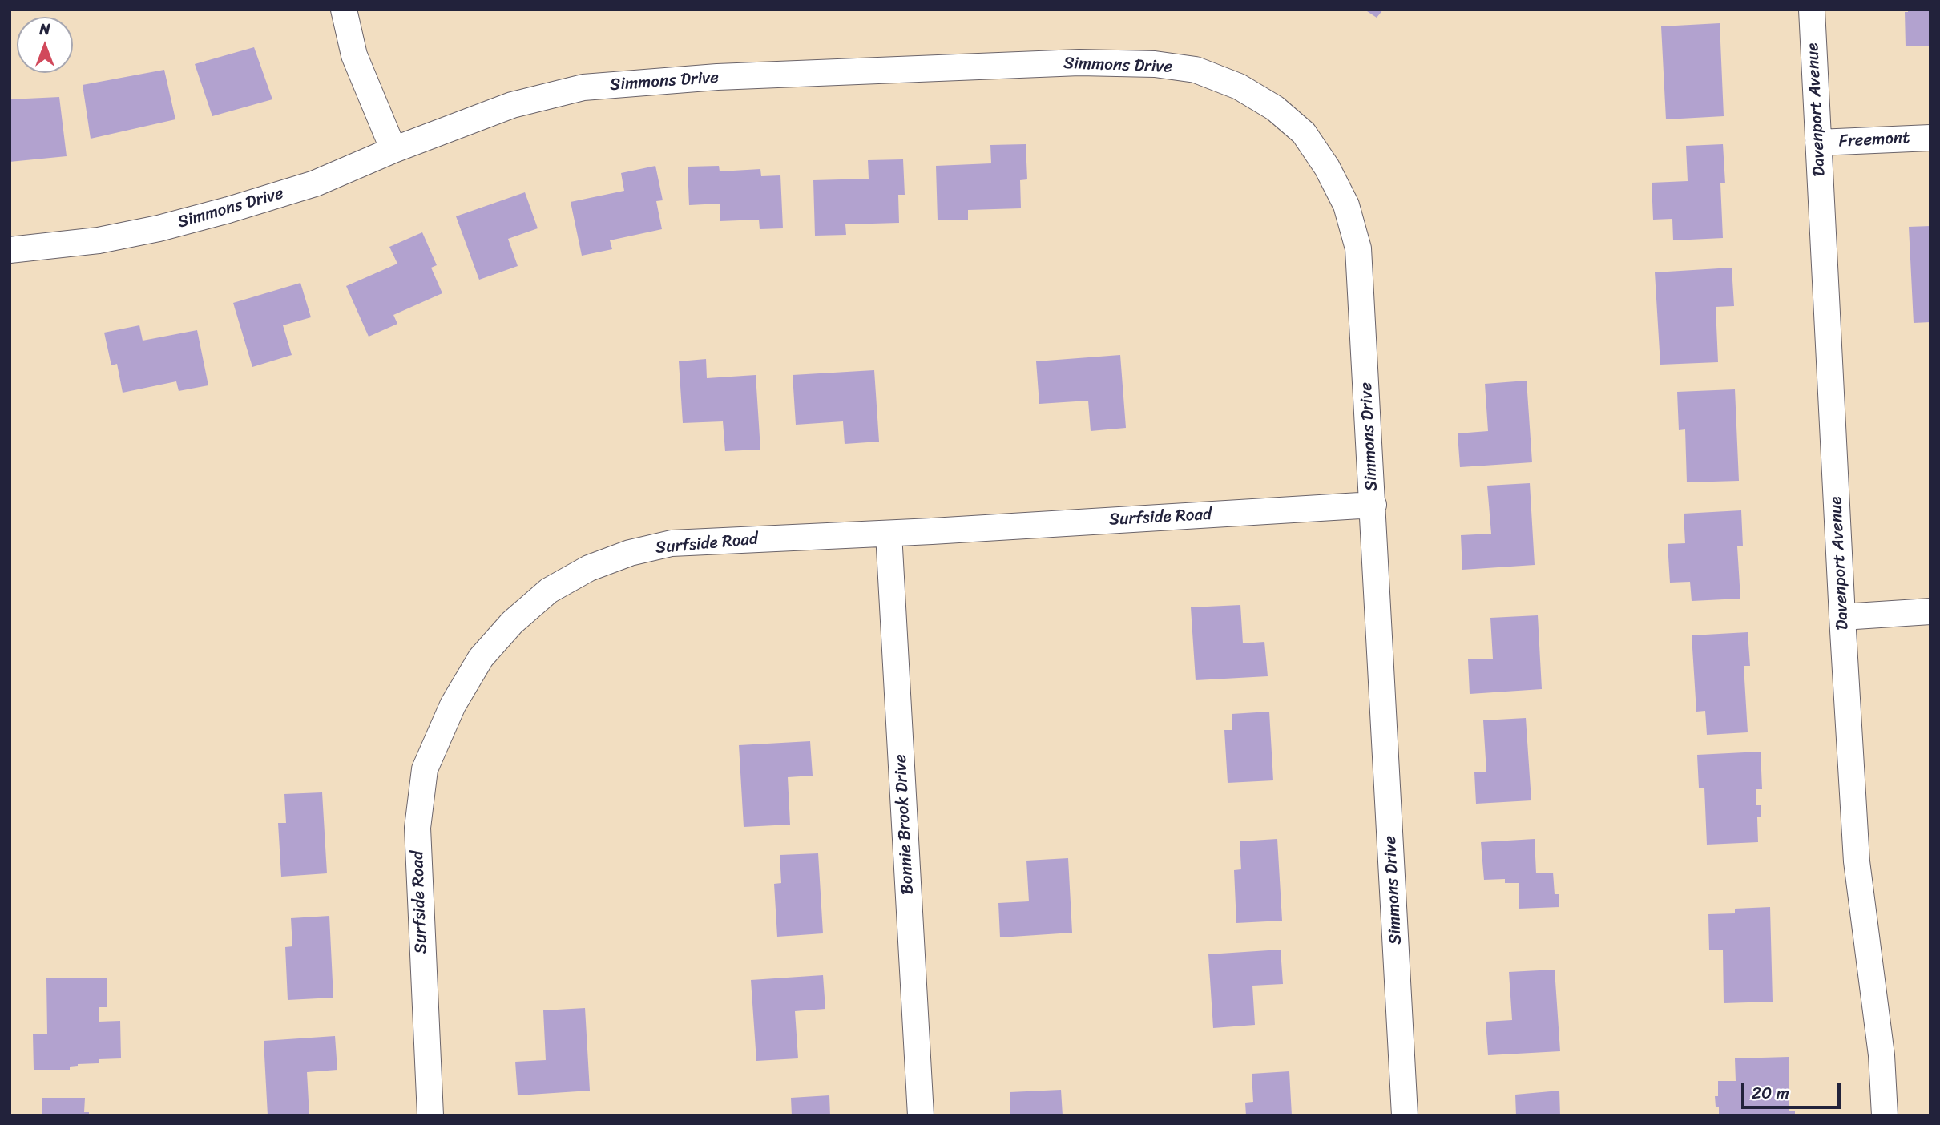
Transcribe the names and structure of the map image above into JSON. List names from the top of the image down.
{
  "streets": {
    "street": [
      "Simmons Drive",
      "Davenport Avenue",
      "Freemont",
      "Surfside Road",
      "Bonnie Brook Drive"
    ]
  },
  "crossings": [
    ["Simmons Drive", "Surfside Road"],
    ["Davenport Avenue", "Freemont"],
    ["Surfside Road", "Bonnie Brook Drive"]
  ],
  "scale_bar": "20 m",
  "north": "top"
}
